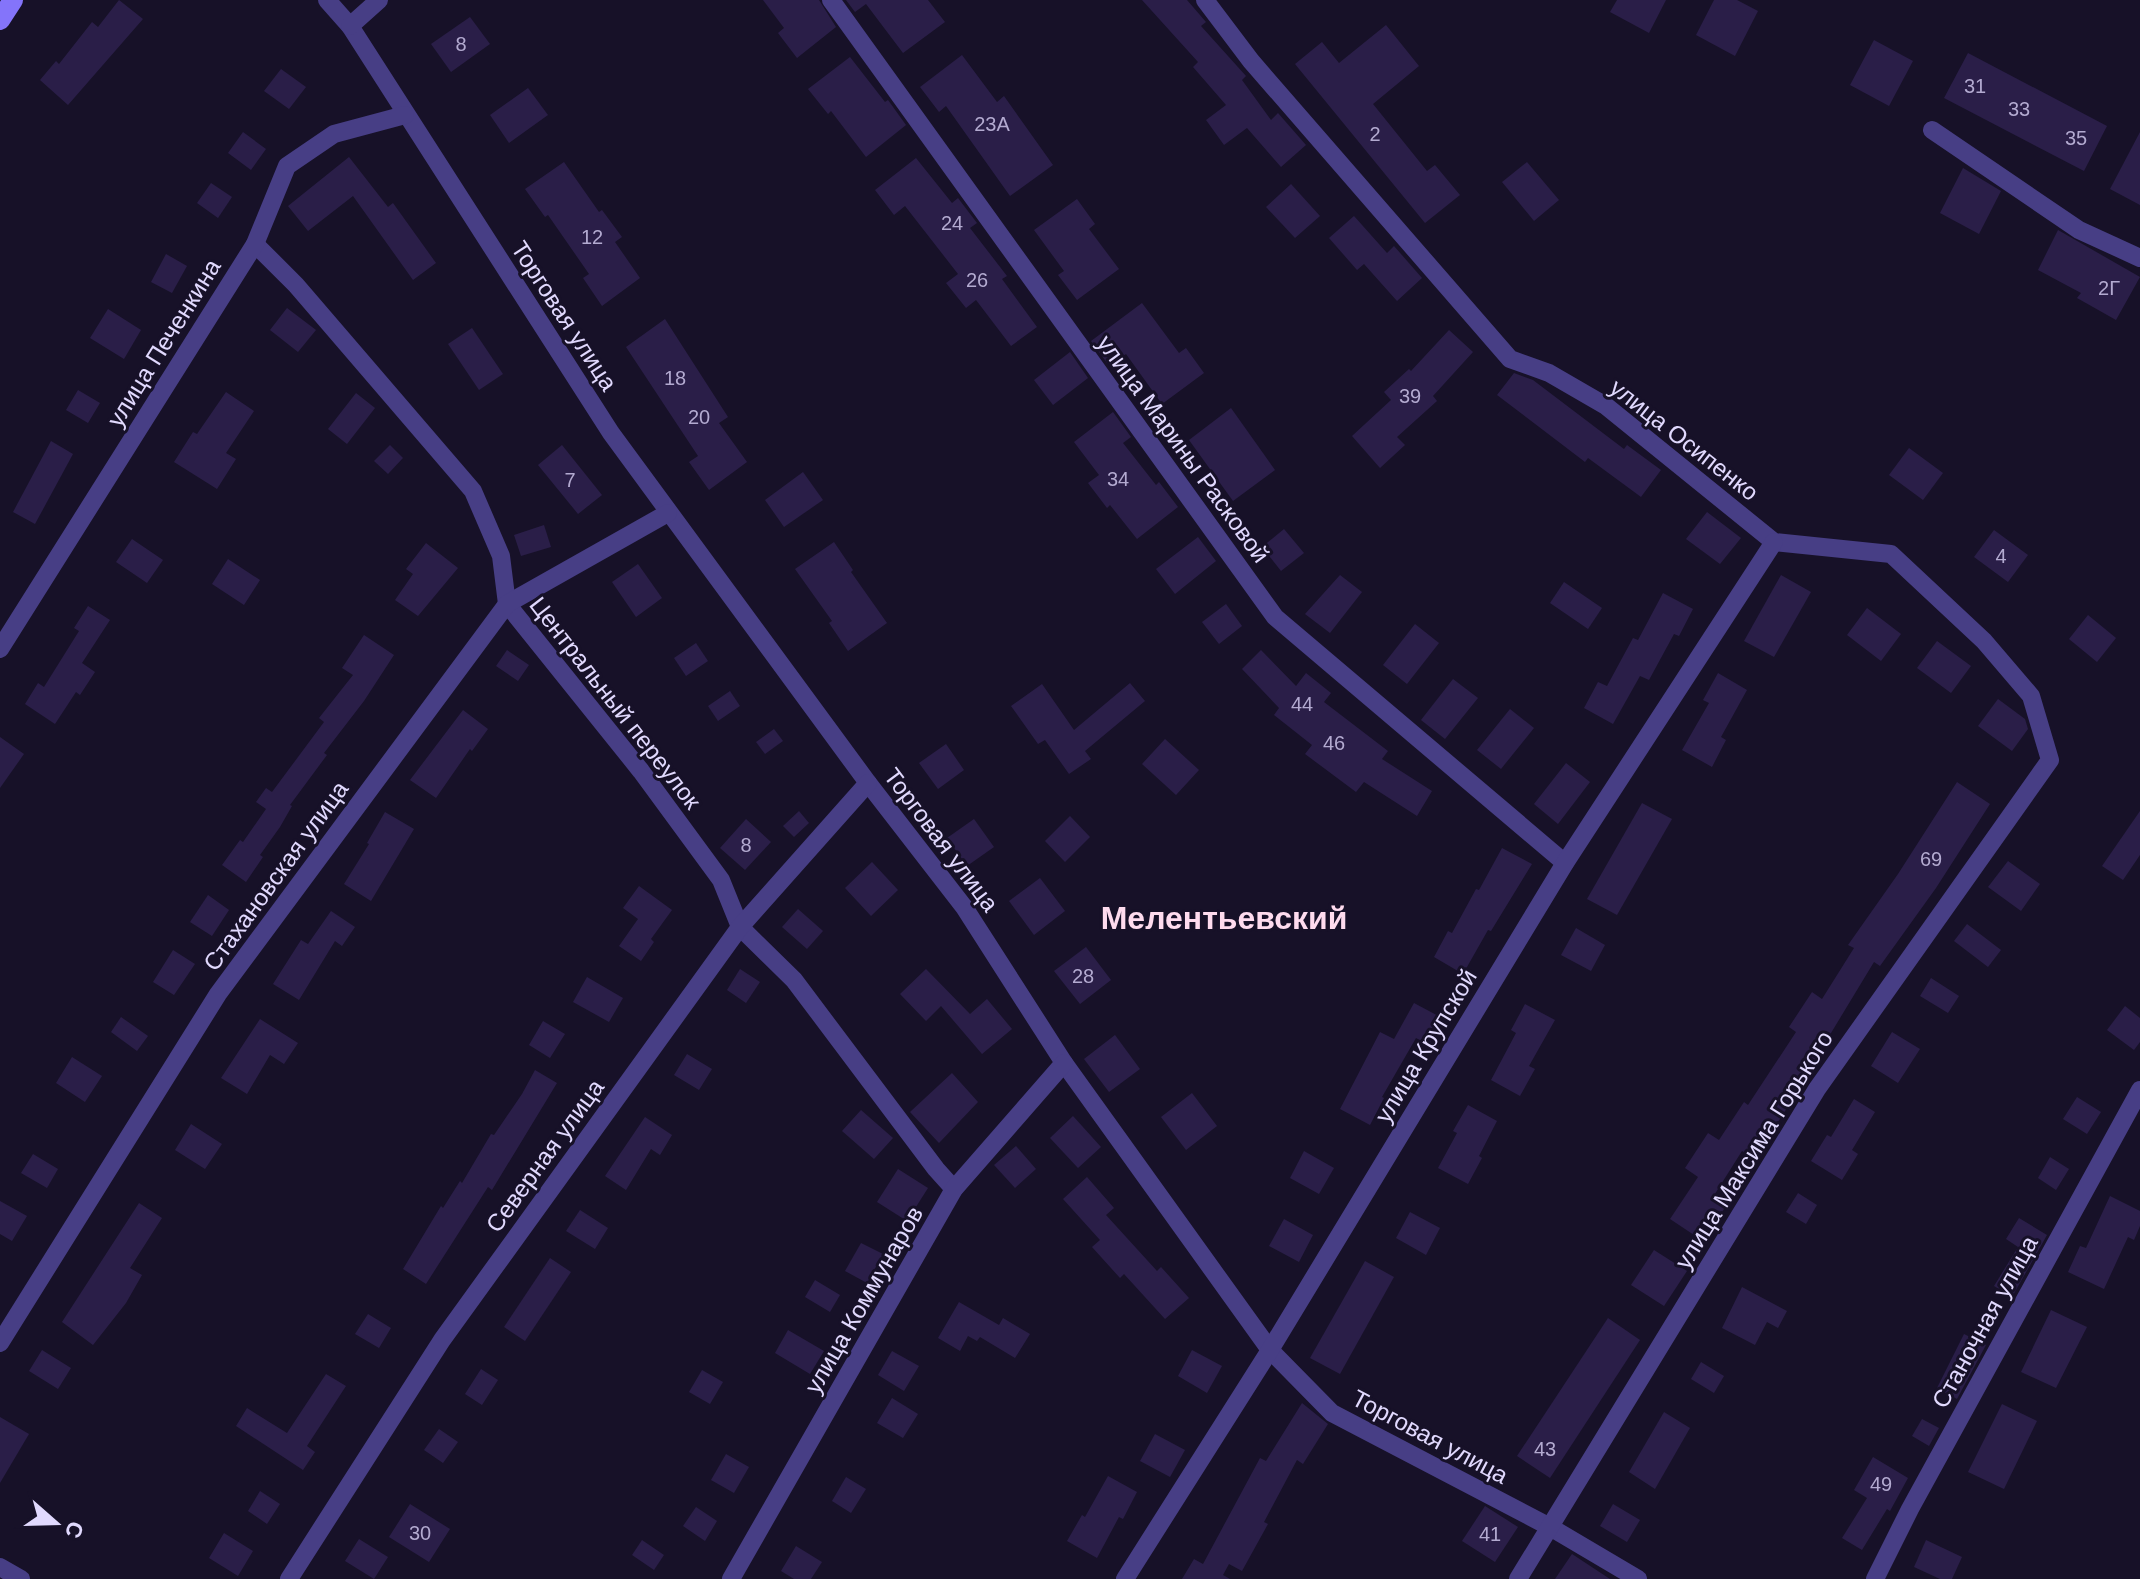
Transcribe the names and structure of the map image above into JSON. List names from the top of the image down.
{
  "streets": {
    "street": [
      "Торговая улица",
      "улица Печенкина",
      "улица Осипенко",
      "улица Марины Расковой",
      "Центральный переулок",
      "Стахановская улица",
      "улица Крупской",
      "улица Максима Горького",
      "Северная улица",
      "улица Коммунаров",
      "Станочная улица"
    ]
  },
  "crossings": [
    ["Торговая улица", "улица Печенкина"],
    ["Торговая улица", "Стахановская улица"],
    ["Торговая улица", "улица Крупской"],
    ["Торговая улица", "улица Максима Горького"],
    ["Торговая улица", "Северная улица"],
    ["Торговая улица", "улица Коммунаров"],
    ["улица Печенкина", "Центральный переулок"],
    ["улица Осипенко", "улица Крупской"],
    ["улица Осипенко", "улица Максима Горького"],
    ["улица Марины Расковой", "улица Крупской"],
    ["Центральный переулок", "Стахановская улица"],
    ["Центральный переулок", "Северная улица"],
    ["Центральный переулок", "улица Коммунаров"],
    ["улица Крупской", "улица Максима Горького"]
  ],
  "districts": ["Мелентьевский"],
  "house_numbers": [
    "8",
    "31",
    "33",
    "23А",
    "2",
    "35",
    "24",
    "12",
    "26",
    "2Г",
    "18",
    "39",
    "20",
    "34",
    "7",
    "4",
    "44",
    "46",
    "8",
    "69",
    "28",
    "43",
    "49",
    "30",
    "41"
  ],
  "north": "right"
}
